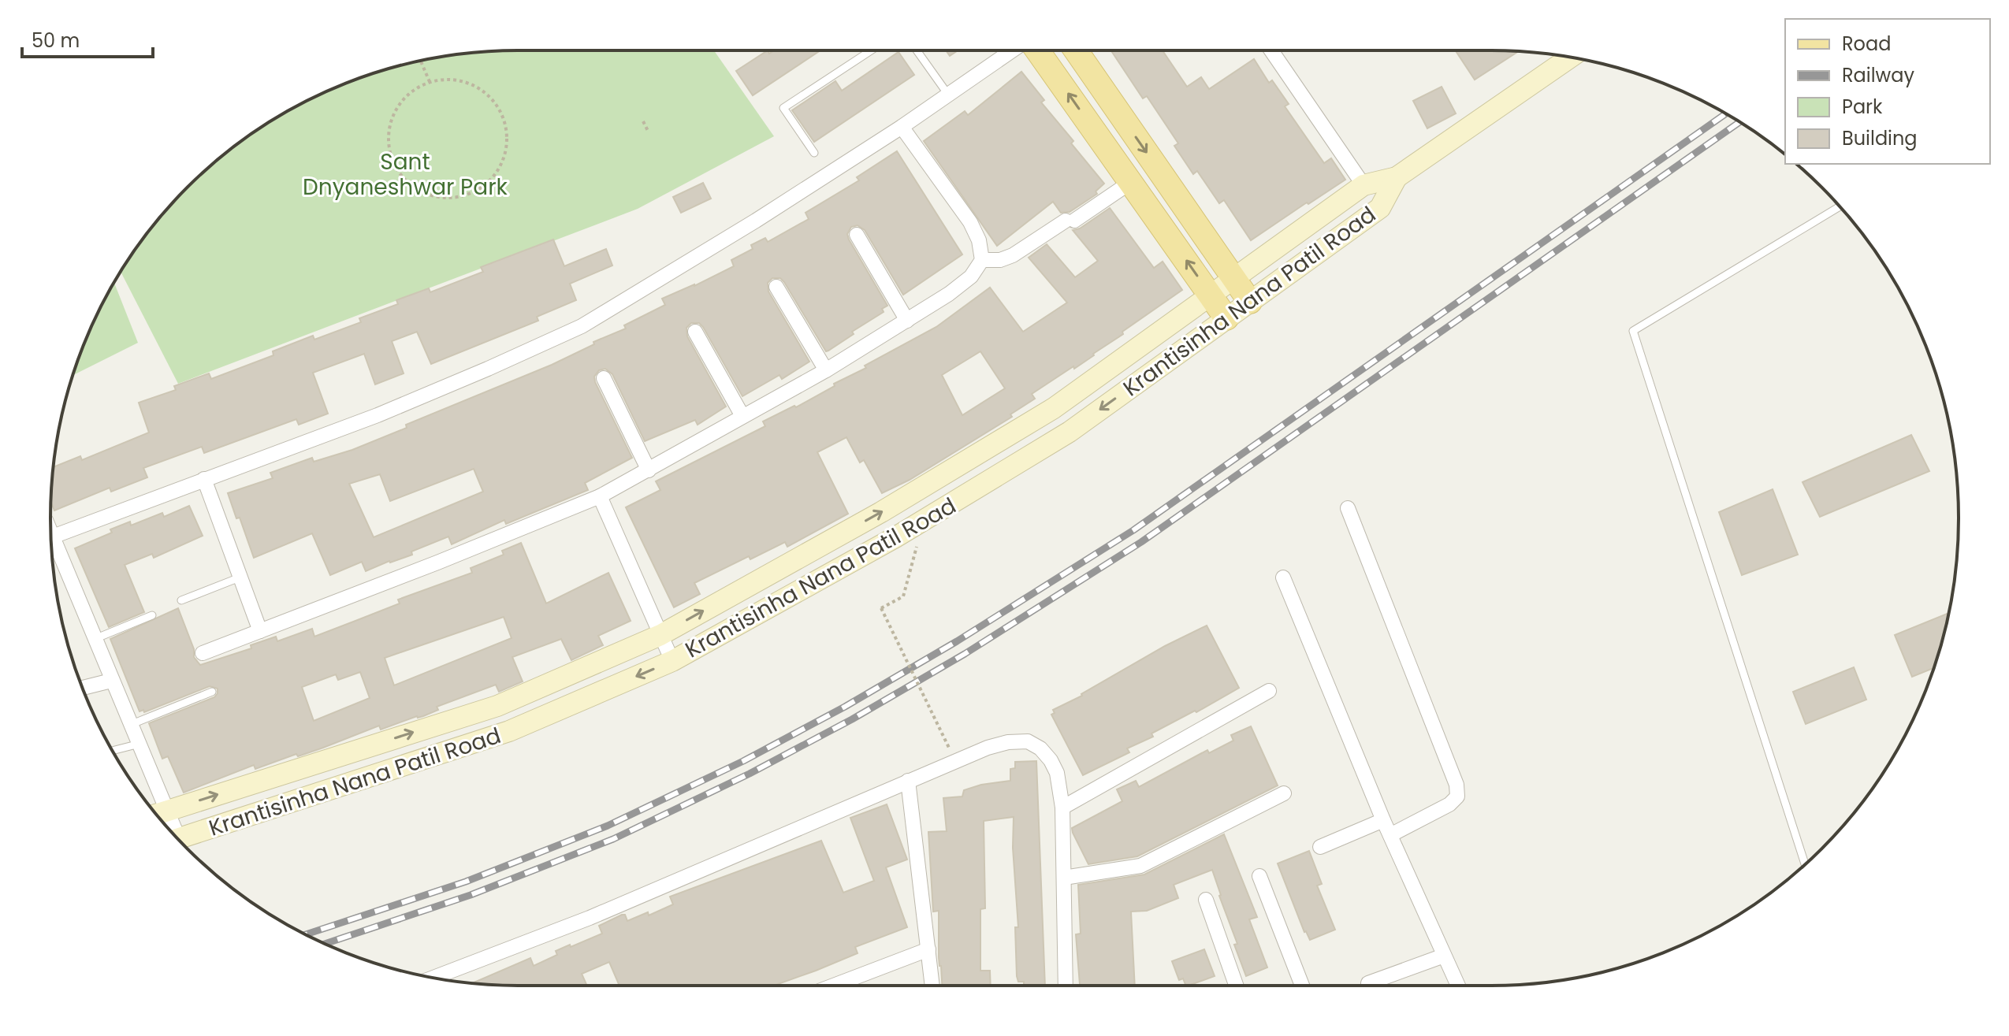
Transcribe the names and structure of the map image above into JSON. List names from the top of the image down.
{
  "streets": {
    "main road": ["Krantisinha Nana Patil Road"]
  },
  "parks": ["Sant Dnyaneshwar Park"],
  "legend": [
    "Road",
    "Railway",
    "Park",
    "Building"
  ],
  "scale_bar": "50 m"
}
